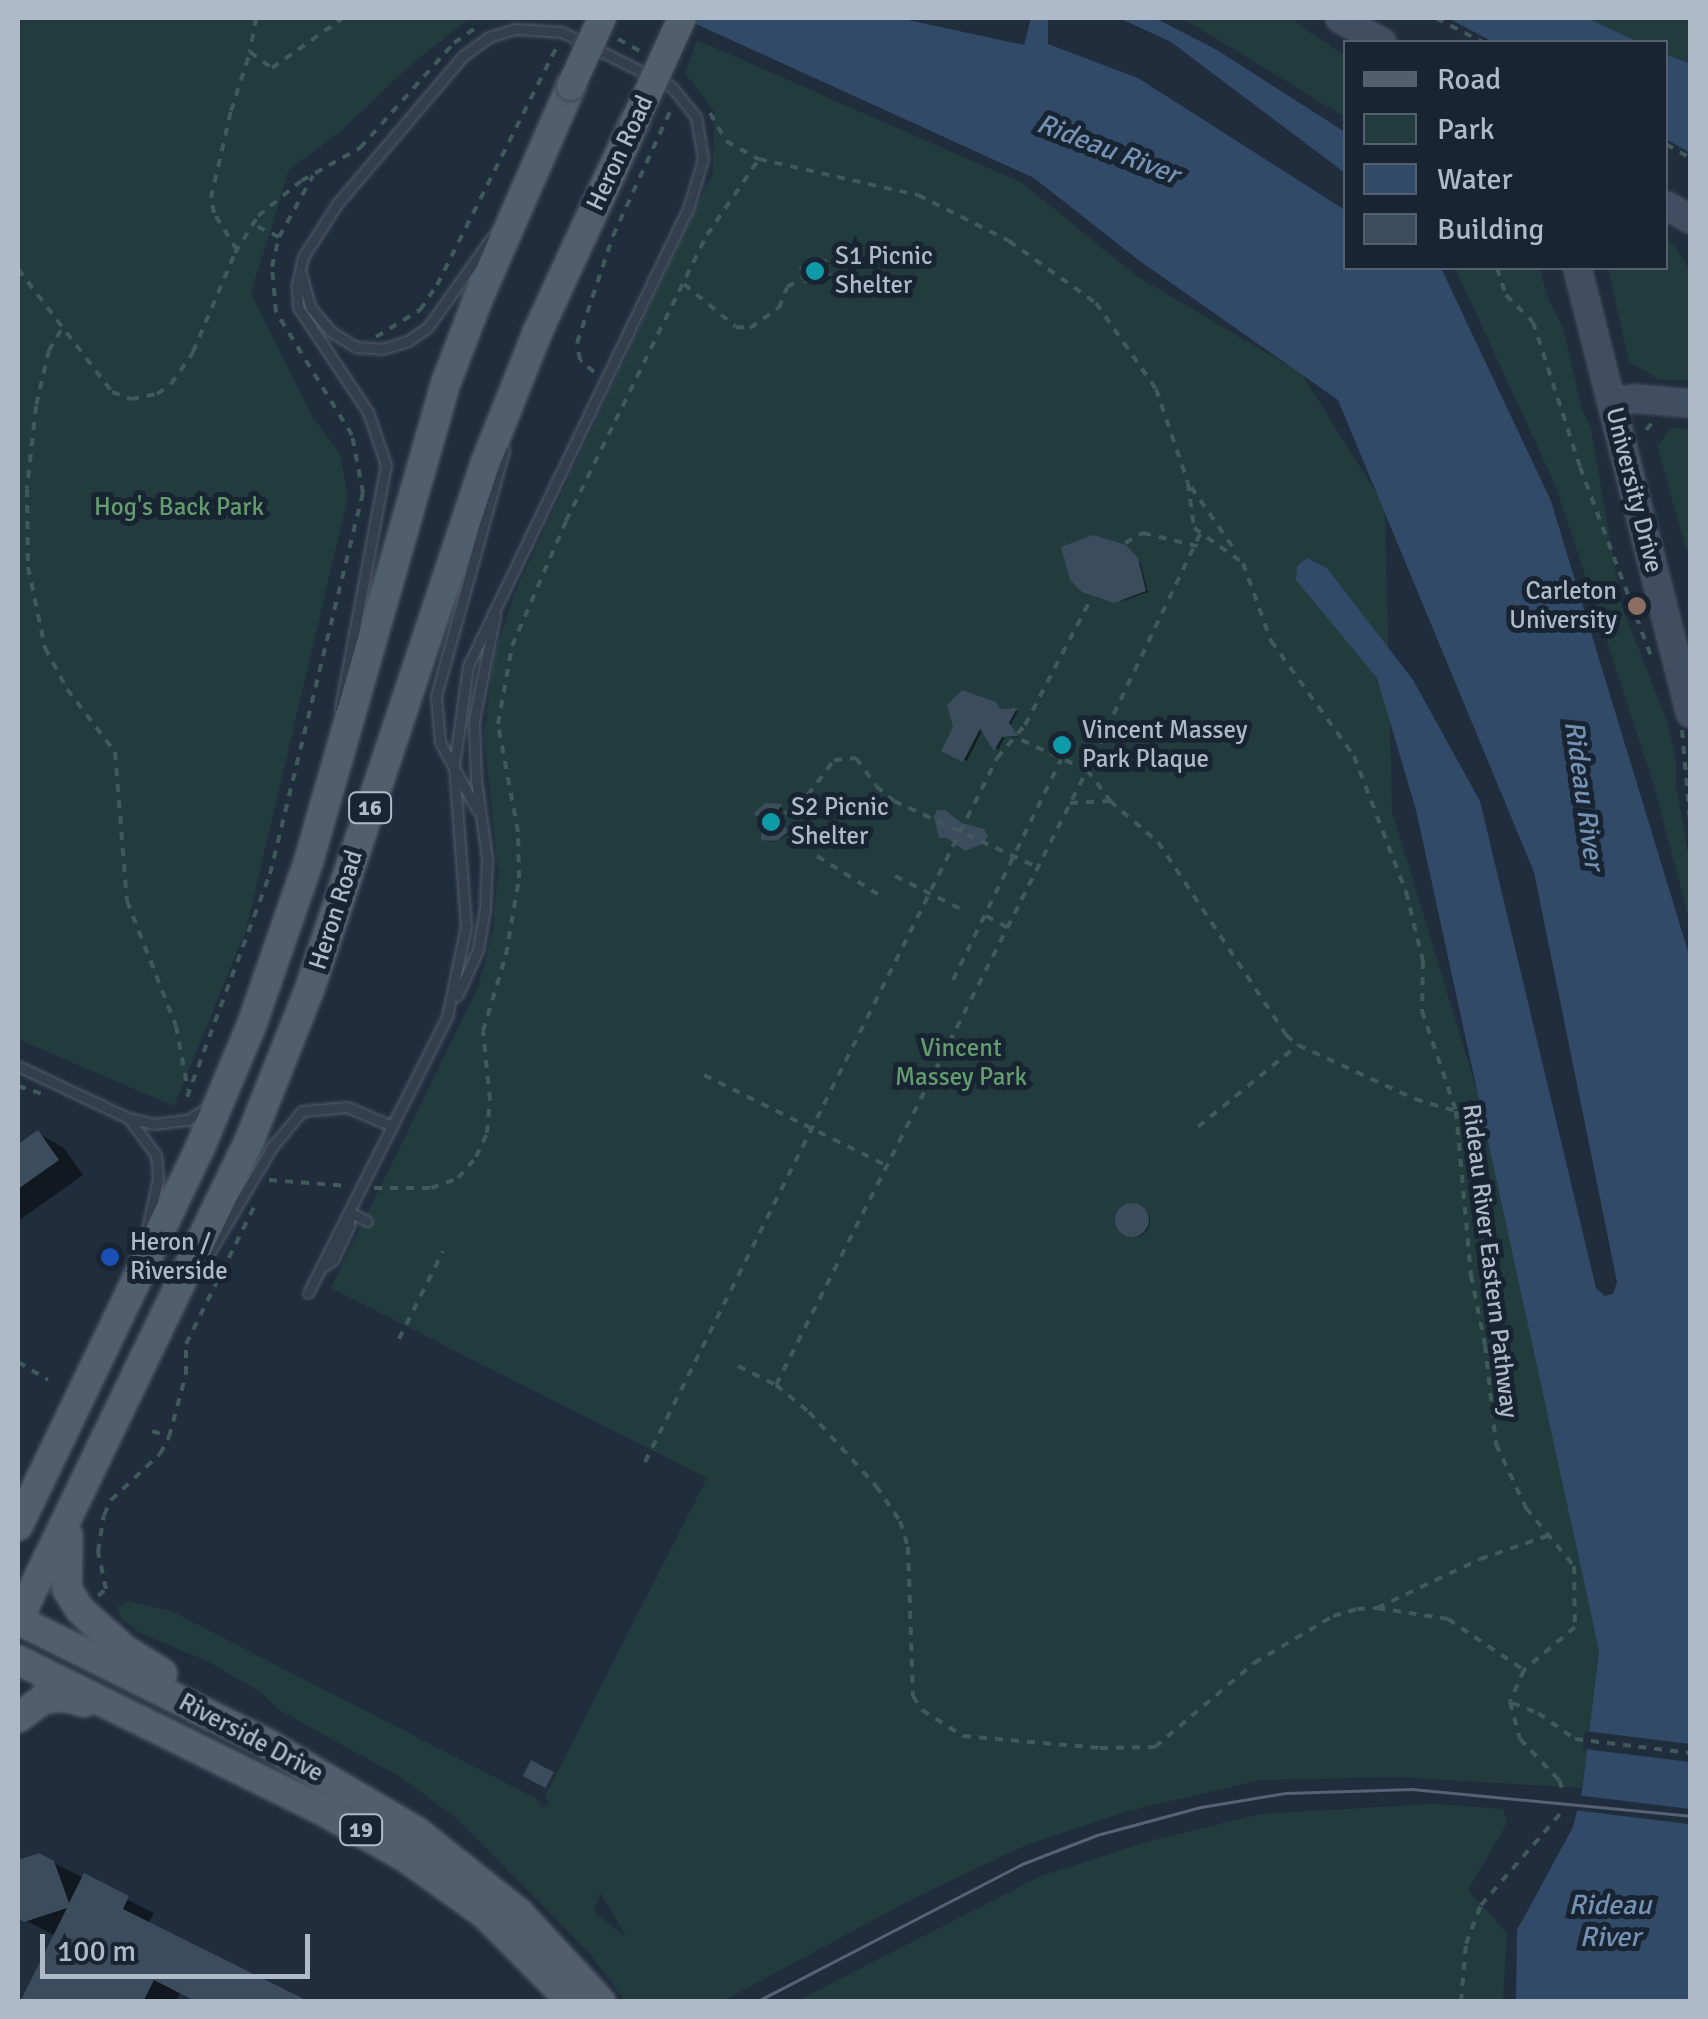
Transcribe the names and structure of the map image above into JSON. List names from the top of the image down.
{
  "streets": {
    "main road": [
      "Heron Road",
      "16",
      "Riverside Drive",
      "19"
    ],
    "street": ["University Drive"],
    "path": ["Rideau River Eastern Pathway"]
  },
  "crossings": [
    ["Heron Road", "Riverside Drive"]
  ],
  "water": ["Rideau River"],
  "parks": ["Hog's Back Park", "Vincent Massey Park"],
  "places": [
    "S1 Picnic Shelter",
    "Carleton University",
    "Vincent Massey Park Plaque",
    "S2 Picnic Shelter",
    "Heron / Riverside"
  ],
  "legend": [
    "Road",
    "Park",
    "Water",
    "Building"
  ],
  "scale_bar": "100 m"
}
